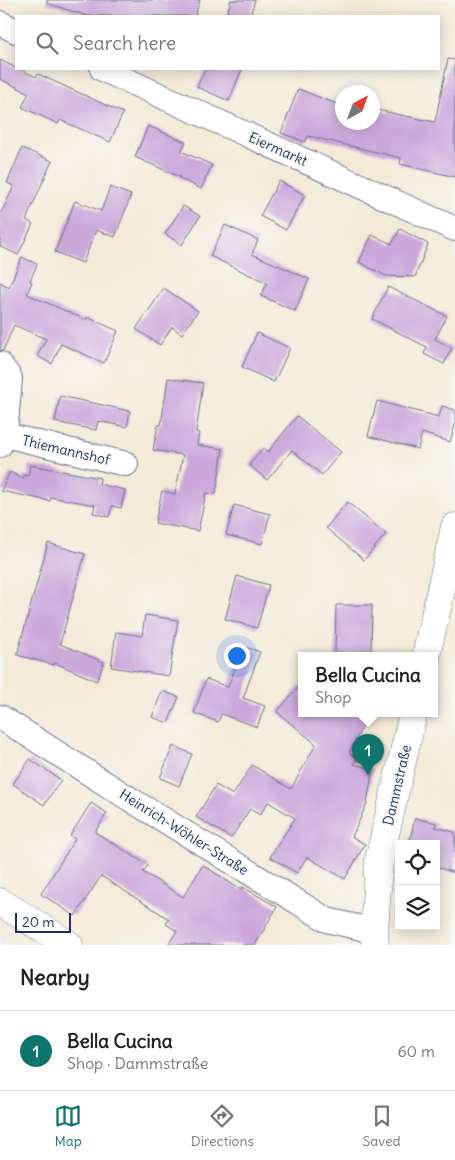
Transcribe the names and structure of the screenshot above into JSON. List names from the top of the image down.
{
  "streets": {
    "main road": ["Dammstraße"],
    "street": ["Eiermarkt", "Thiemannshof", "Heinrich-Wöhler-Straße"]
  },
  "crossings": [
    ["Dammstraße", "Heinrich-Wöhler-Straße"]
  ],
  "scale_bar": "20 m",
  "north": "top right",
  "page": {
    "search": "Search here",
    "popup": ["Bella Cucina", "Shop"],
    "pins": "1",
    "scale": "20 m",
    "heading": "Nearby",
    "list": [
      {
        "mark": "1",
        "name": "Bella Cucina",
        "note": "Shop · Dammstraße",
        "value": "60 m"
      }
    ],
    "nav": ["Map", "Directions", "Saved"]
  }
}
